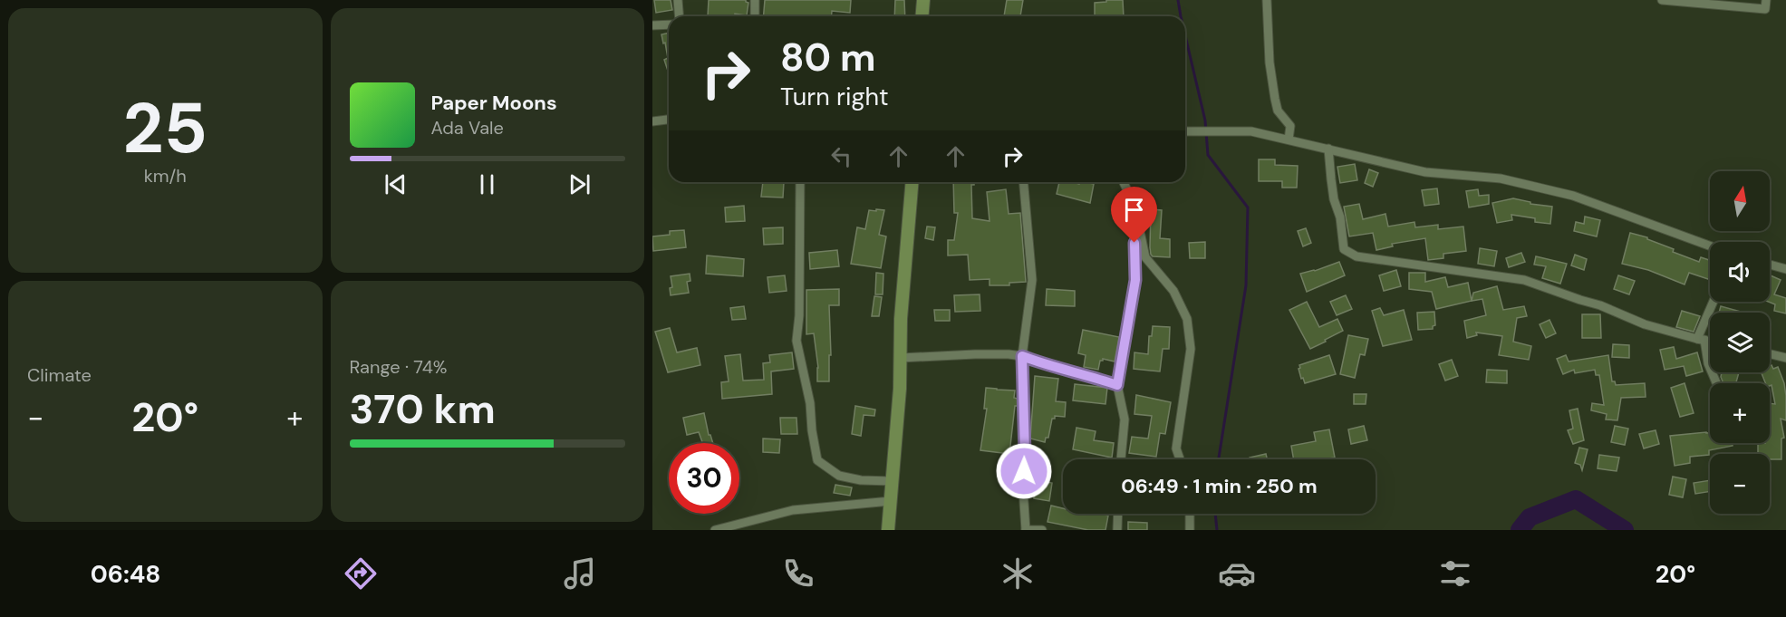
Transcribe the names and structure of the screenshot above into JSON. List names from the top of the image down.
{
  "north": "top",
  "page": {
    "tile": [
      ["25", "km/h"],
      "Climate",
      ["Range · 74%", "370 km"]
    ],
    "turn": ["80 m", "Turn right"],
    "song": ["Paper Moons", "Ada Vale"],
    "map_buttons": ["+", "−"],
    "heat": ["−", "20°", "+"],
    "limit": "30",
    "trip": "06:49 · 1 min · 250 m",
    "tabs": ["06:48", "20°"]
  }
}
